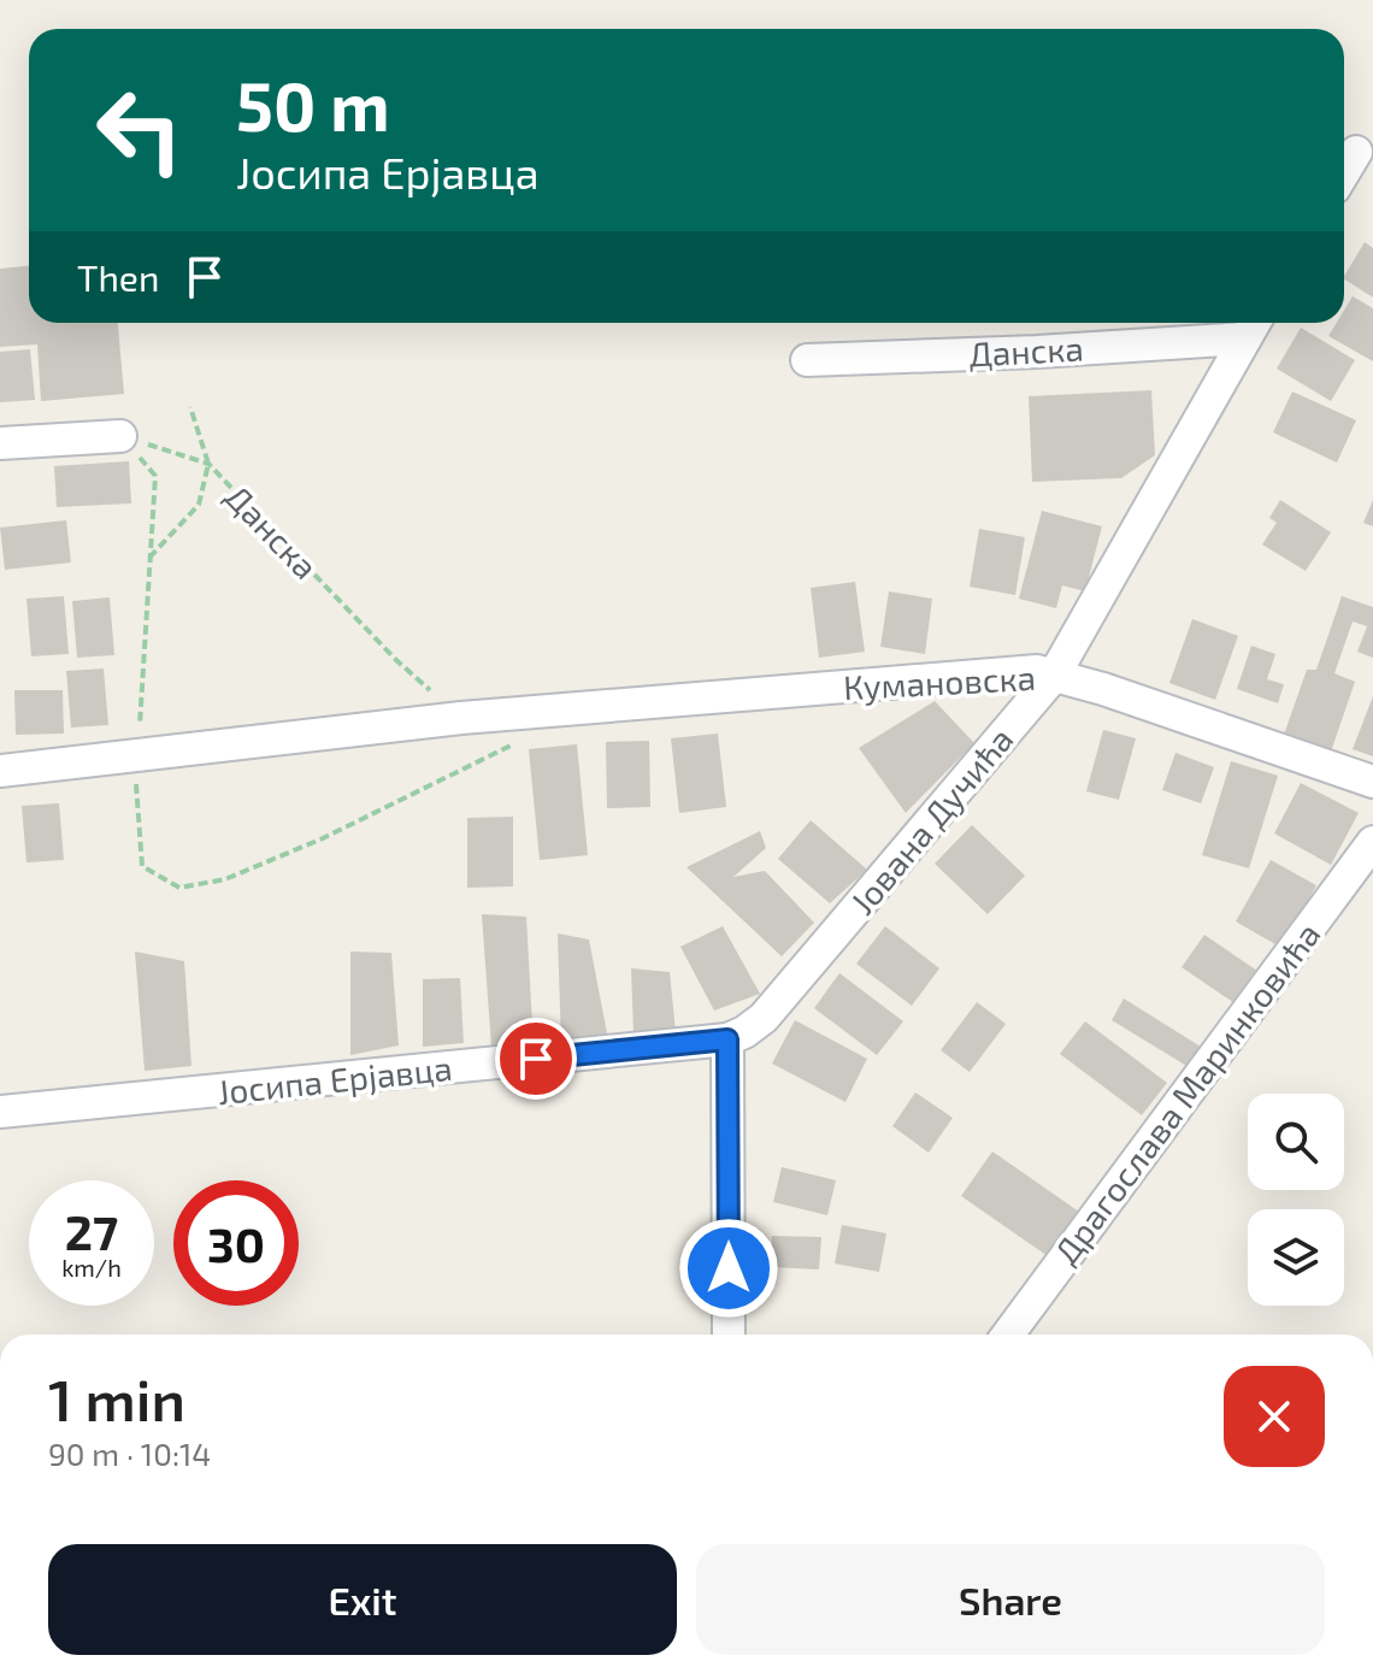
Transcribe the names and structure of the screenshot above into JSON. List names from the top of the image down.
{
  "streets": {
    "street": [
      "Данска",
      "Кумановска",
      "Јована Дучића",
      "Јосипа Ерјавца",
      "Драгослава Маринковића"
    ]
  },
  "crossings": [
    ["Данска", "Кумановска"],
    ["Данска", "Јована Дучића"],
    ["Кумановска", "Јована Дучића"],
    ["Јована Дучића", "Јосипа Ерјавца"]
  ],
  "page": {
    "turn": ["50 m", "Јосипа Ерјавца"],
    "then": "Then",
    "speed": "27 km/h",
    "limit": "30",
    "heading": ["1 min", "90 m · 10:14"],
    "buttons": ["Exit", "Share"]
  }
}
